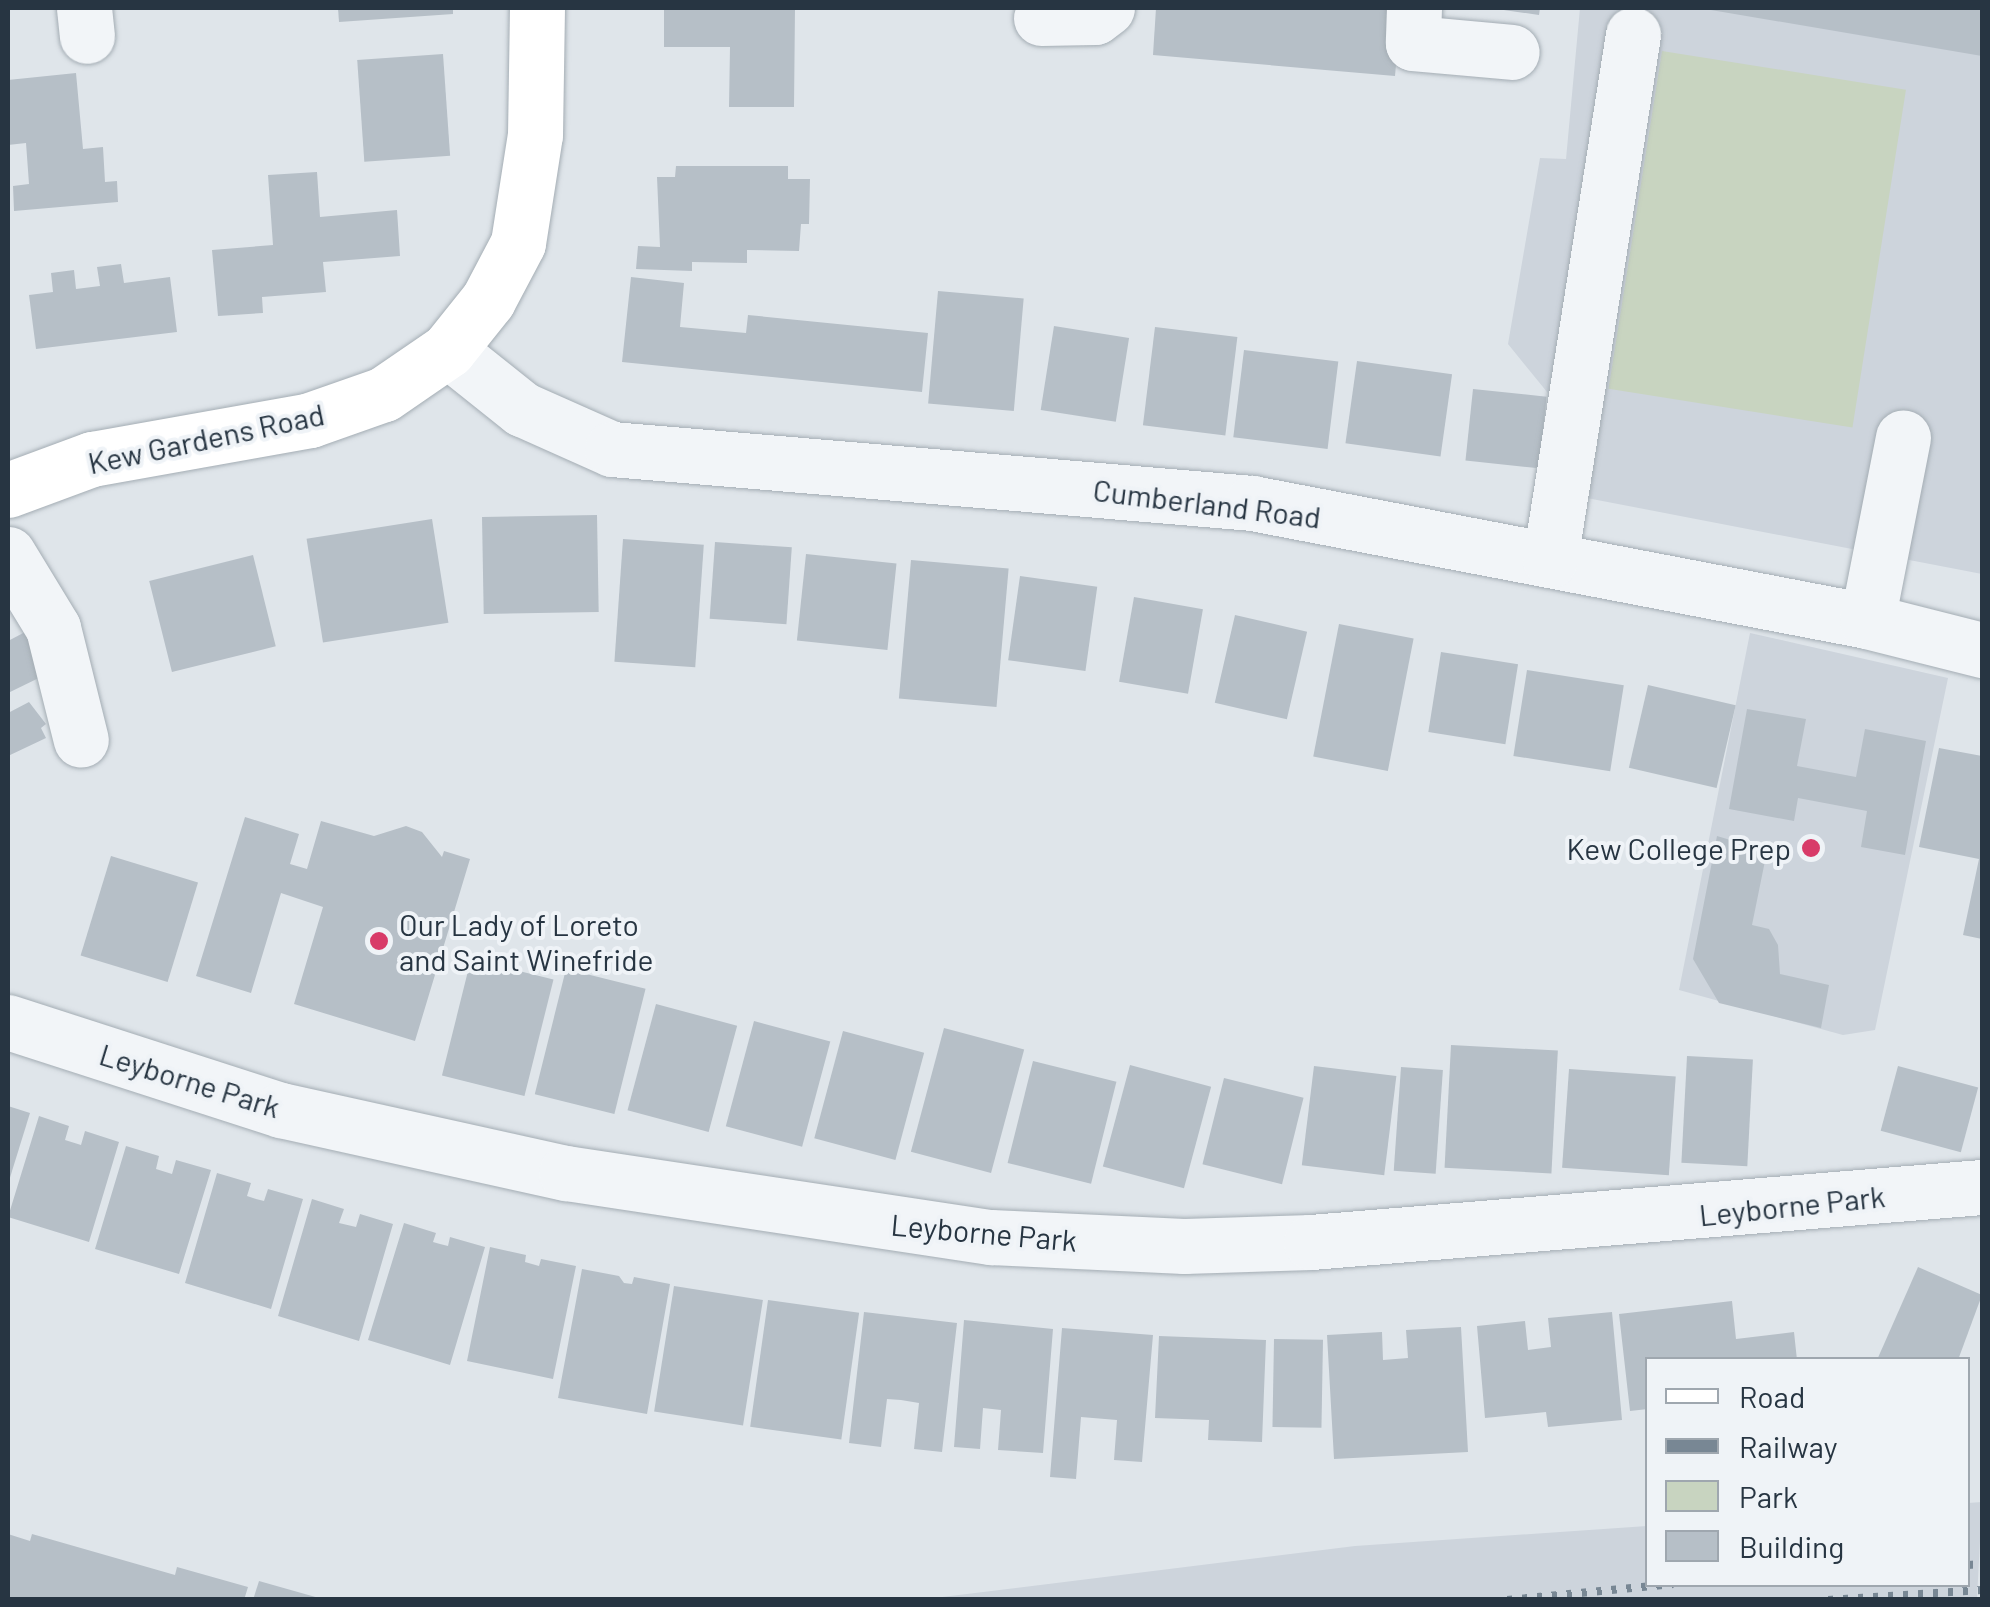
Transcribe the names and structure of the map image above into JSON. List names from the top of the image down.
{
  "streets": {
    "main road": ["Kew Gardens Road"],
    "street": ["Cumberland Road", "Leyborne Park"]
  },
  "crossings": [
    ["Kew Gardens Road", "Cumberland Road"]
  ],
  "places": ["Kew College Prep", "Our Lady of Loreto and Saint Winefride"],
  "legend": [
    "Road",
    "Railway",
    "Park",
    "Building"
  ]
}
